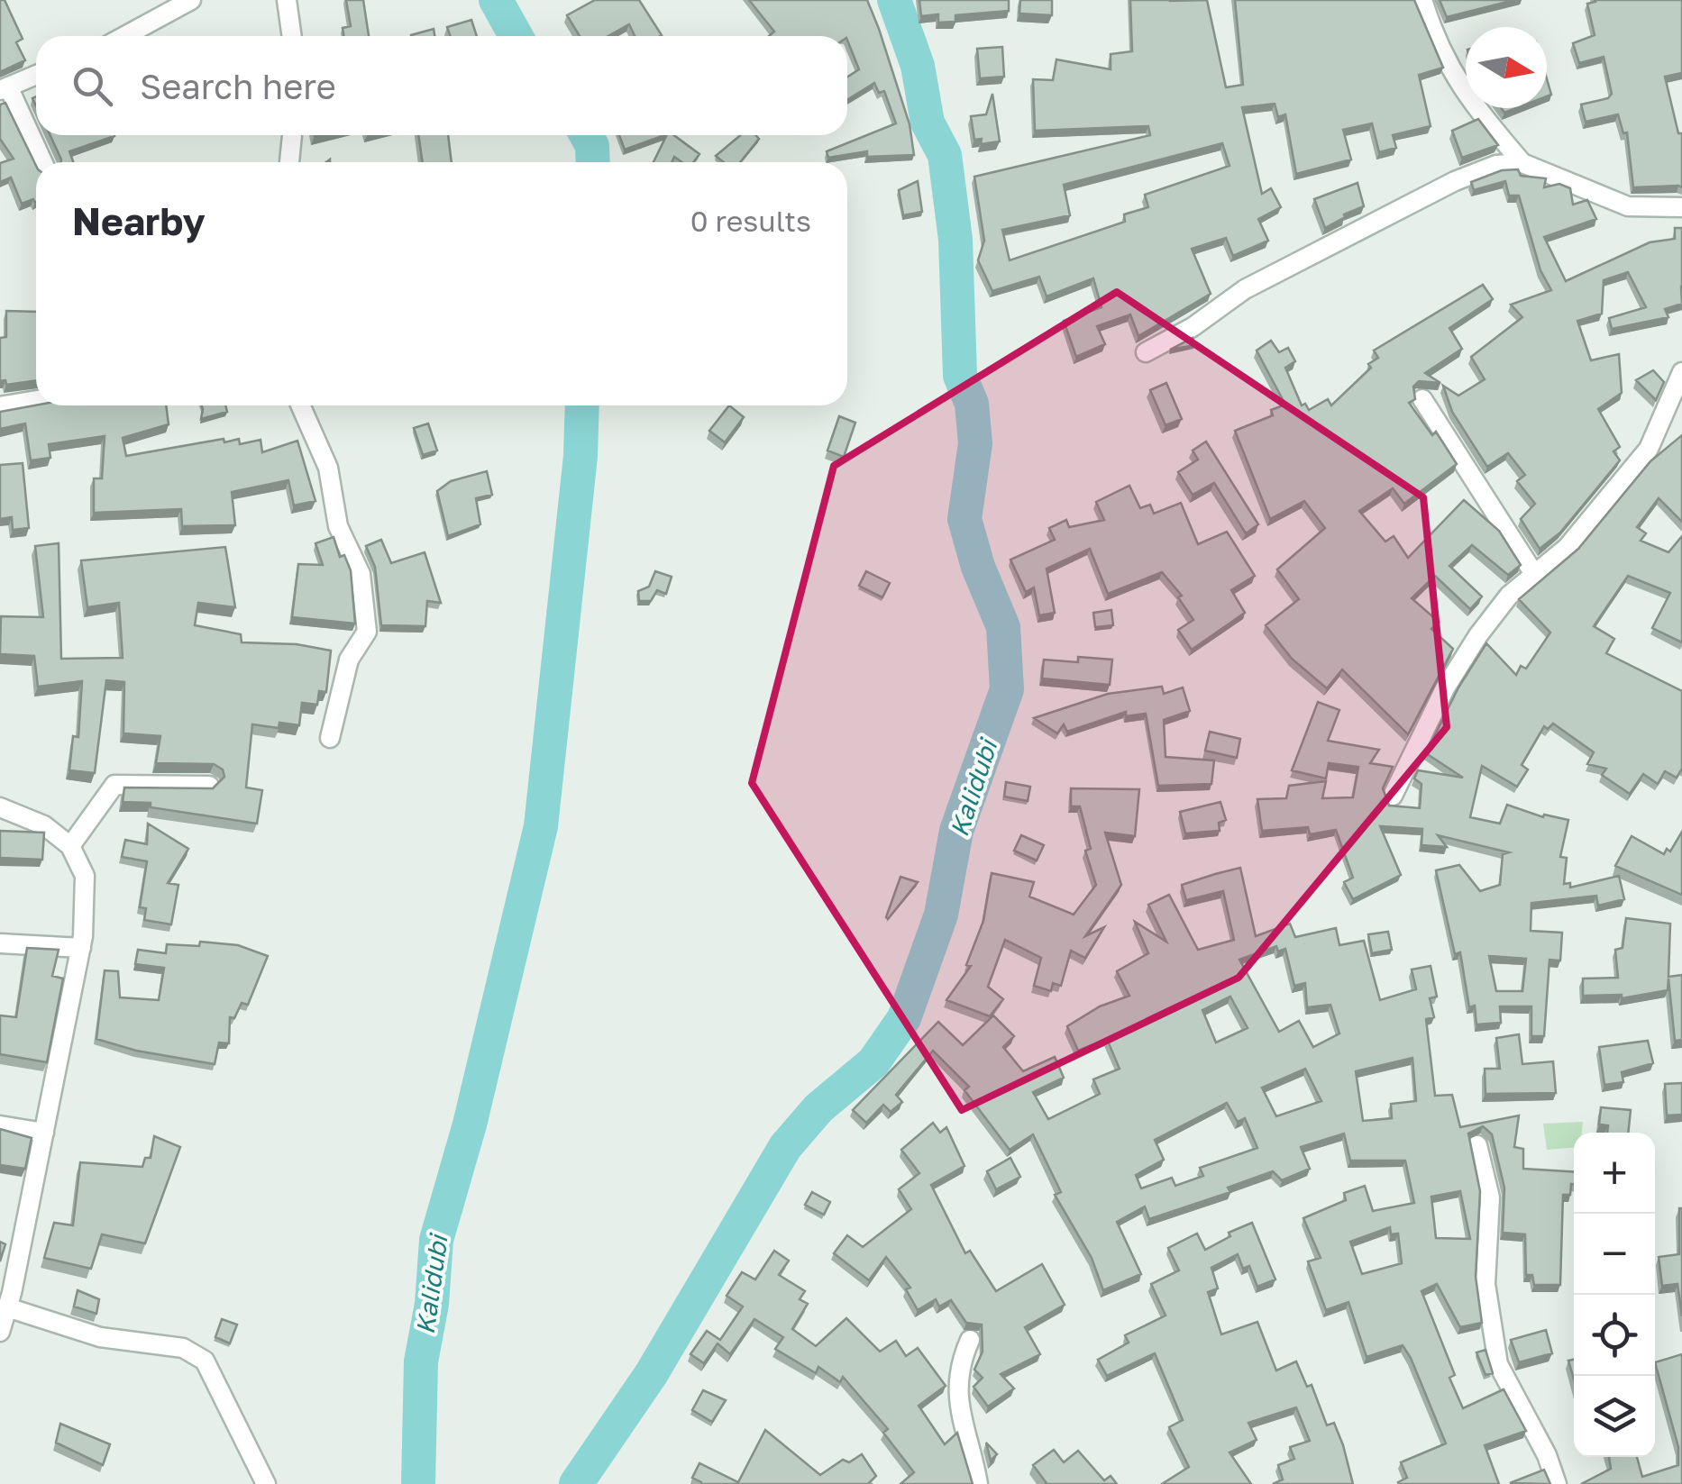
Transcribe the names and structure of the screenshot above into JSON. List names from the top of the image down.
{
  "water": ["Kalidubi"],
  "north": "right",
  "page": {
    "search": "Search here",
    "heading": ["Nearby", "0 results"],
    "map_buttons": ["+", "−"]
  }
}
